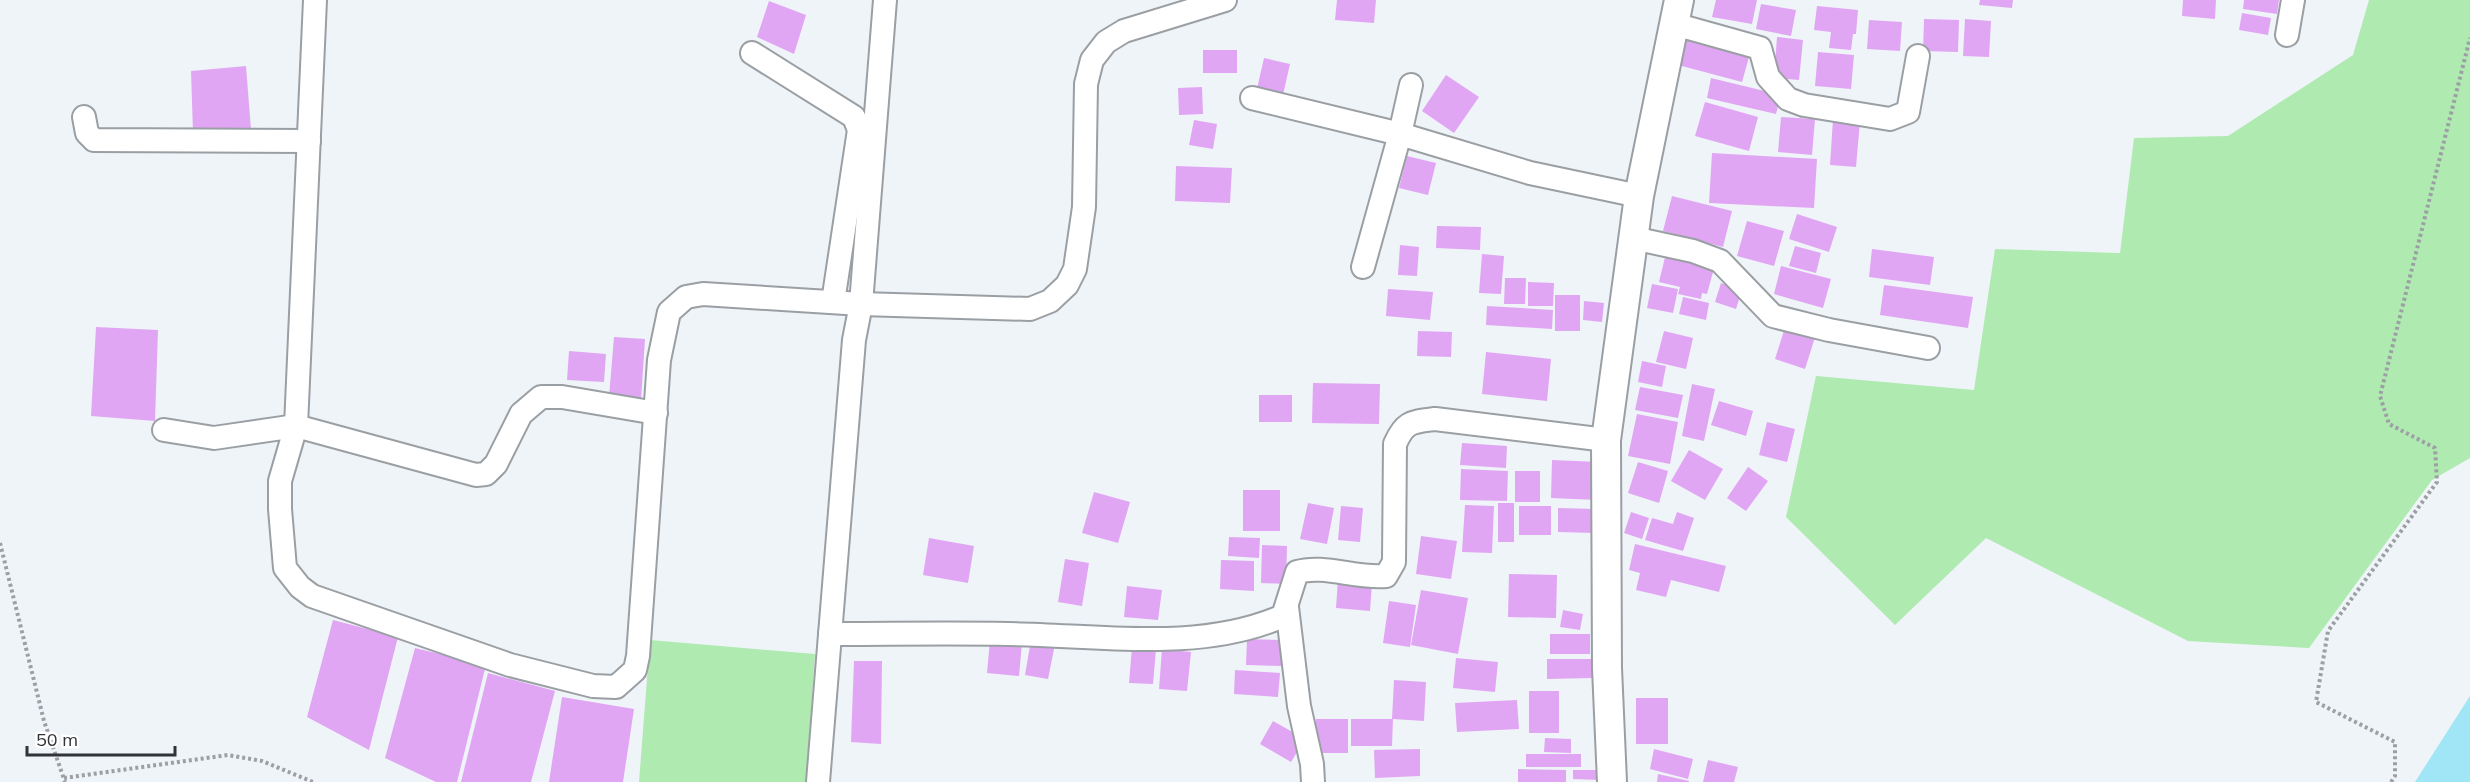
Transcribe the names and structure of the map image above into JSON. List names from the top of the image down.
{
  "scale_bar": "50 m"
}
